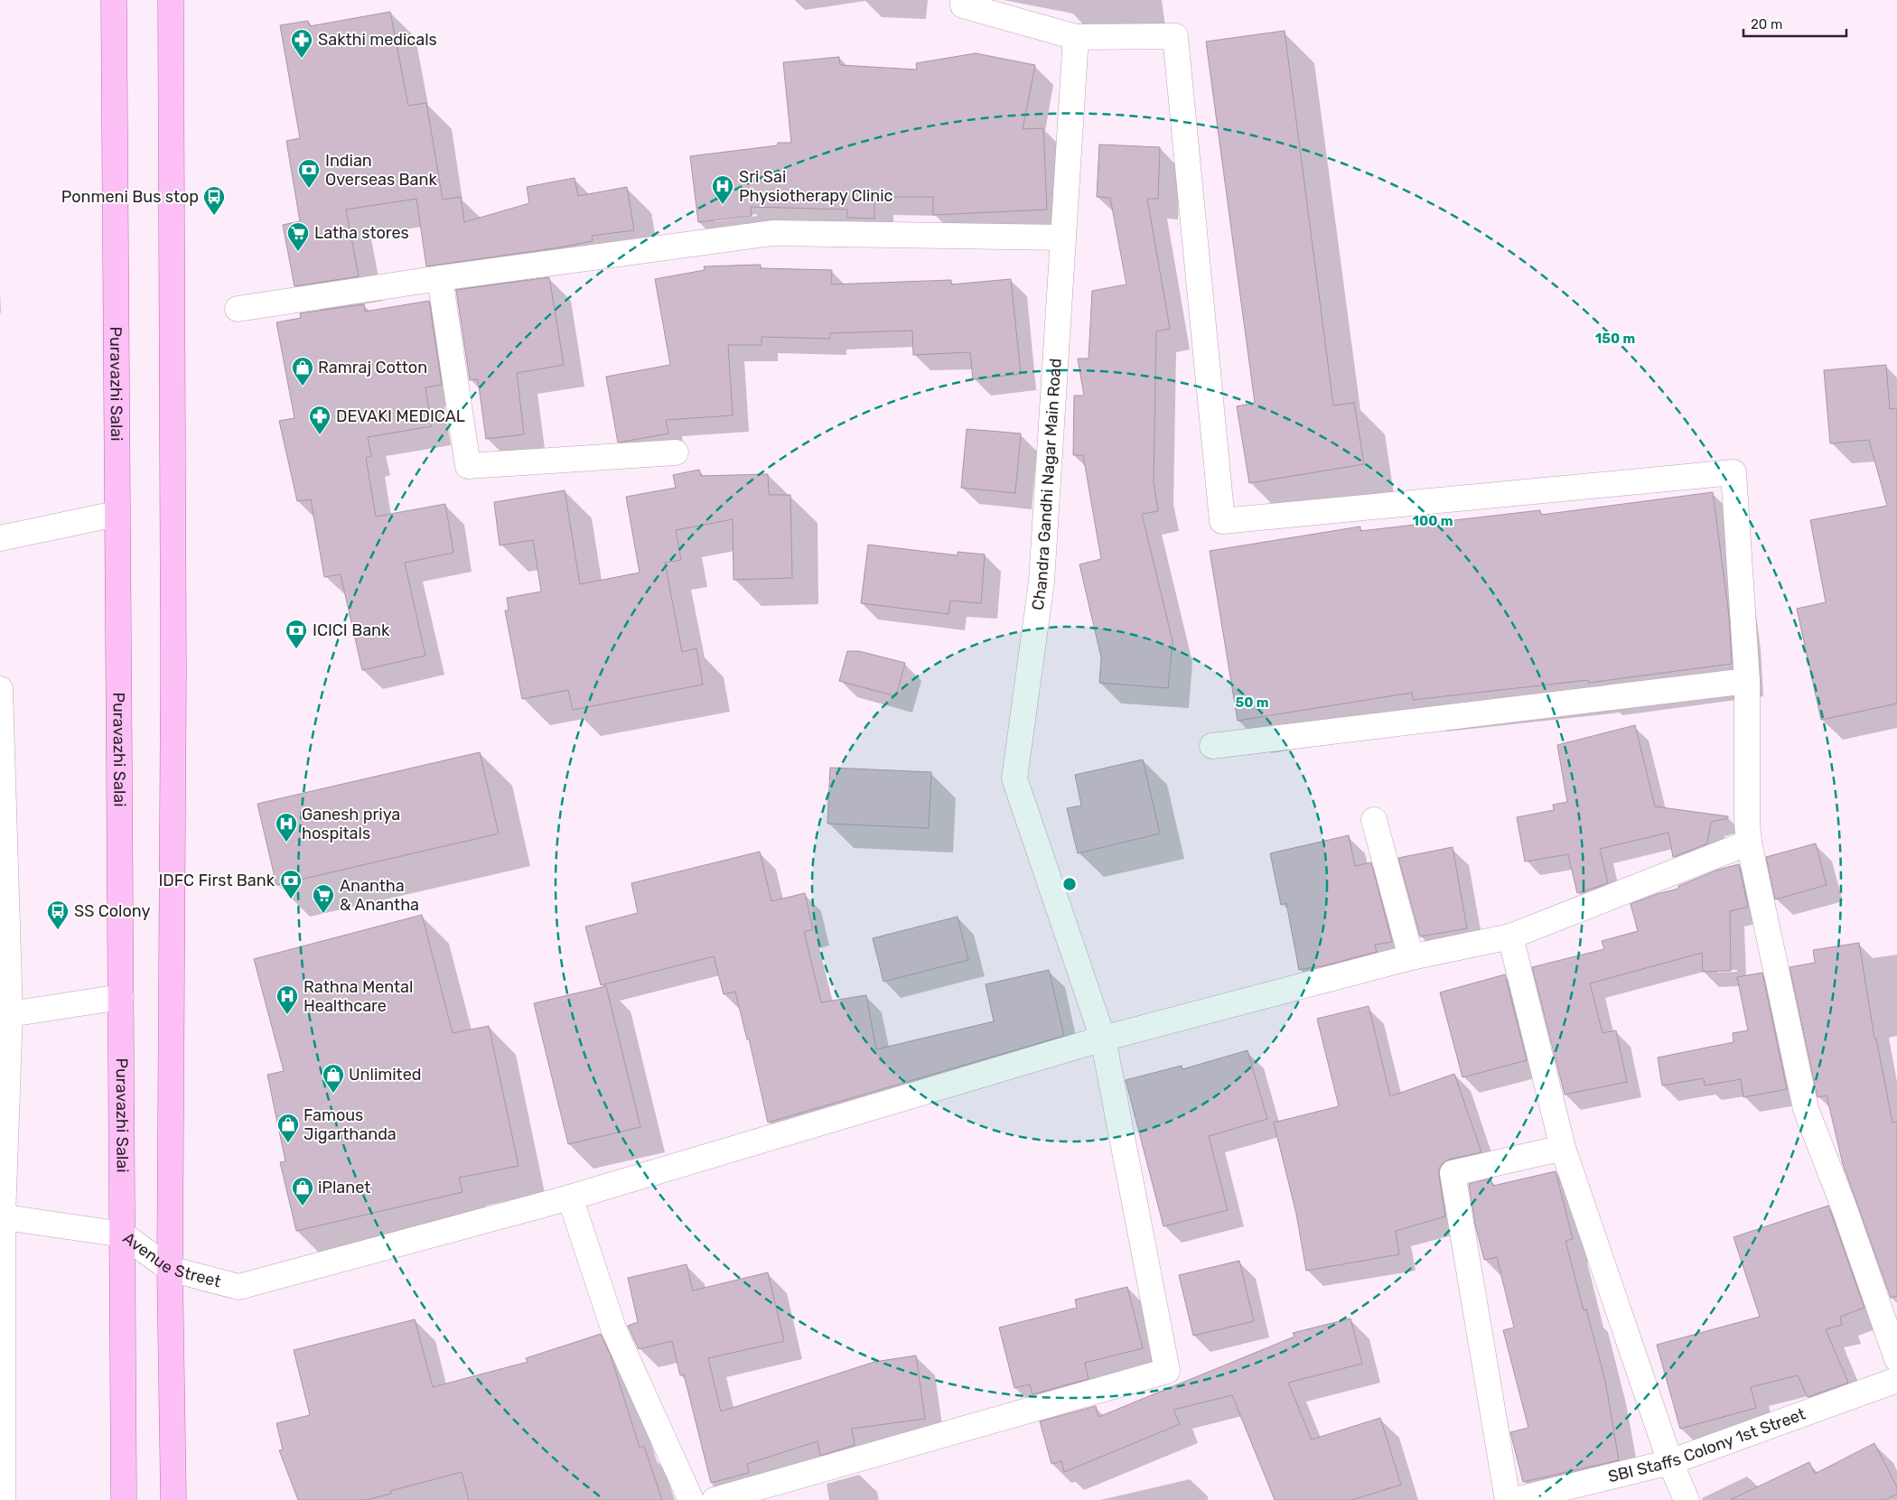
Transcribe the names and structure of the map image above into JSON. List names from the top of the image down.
{
  "streets": {
    "main road": ["Puravazhi Salai"],
    "street": ["Chandra Gandhi Nagar Main Road", "Avenue Street", "SBI Staffs Colony 1st Street"]
  },
  "crossings": [
    ["Puravazhi Salai", "Avenue Street"]
  ],
  "places": {
    "pharmacy": ["Sakthi medicals", "DEVAKI MEDICAL"],
    "bank": ["Indian Overseas Bank", "ICICI Bank", "IDFC First Bank"],
    "hospital": ["Sri Sai Physiotherapy Clinic", "Ganesh priya hospitals", "Rathna Mental Healthcare"],
    "bus stop": ["Ponmeni Bus stop", "SS Colony"],
    "supermarket": ["Latha stores", "Anantha & Anantha"],
    "shop": [
      "Ramraj Cotton",
      "Unlimited",
      "Famous Jigarthanda",
      "iPlanet"
    ]
  },
  "scale_bar": "20 m",
  "rings": ["150 m", "100 m", "50 m"]
}
